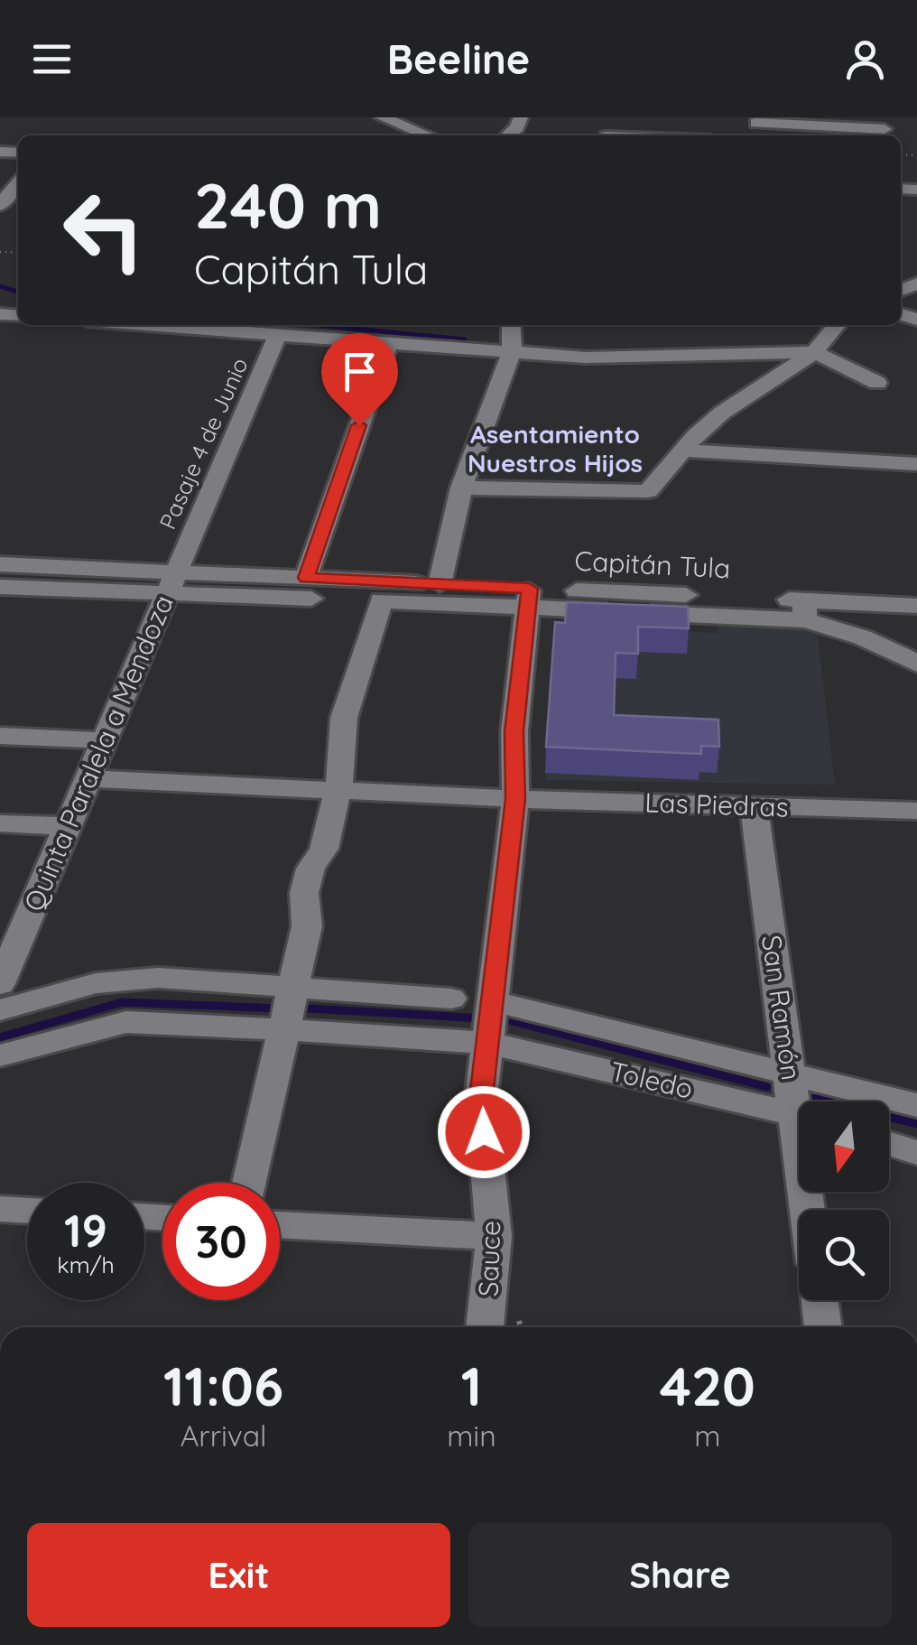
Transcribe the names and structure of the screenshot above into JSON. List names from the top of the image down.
{
  "streets": {
    "street": [
      "Pasaje 4 de Junio",
      "Quinta Paralela a Mendoza",
      "Las Piedras",
      "San Ramón",
      "Toledo",
      "Sauce"
    ]
  },
  "crossings": [
    ["Pasaje 4 de Junio", "Quinta Paralela a Mendoza"],
    ["Quinta Paralela a Mendoza", "Las Piedras"],
    ["Las Piedras", "San Ramón"],
    ["Las Piedras", "Sauce"],
    ["Toledo", "Sauce"]
  ],
  "districts": ["Asentamiento Nuestros Hijos"],
  "north": "bottom",
  "page": {
    "header": "Beeline",
    "turn": ["240 m", "Capitán Tula"],
    "speed": "19 km/h",
    "limit": "30",
    "eta": [
      "11:06",
      "Arrival",
      "1",
      "min",
      "420",
      "m"
    ],
    "buttons": ["Exit", "Share"]
  }
}
